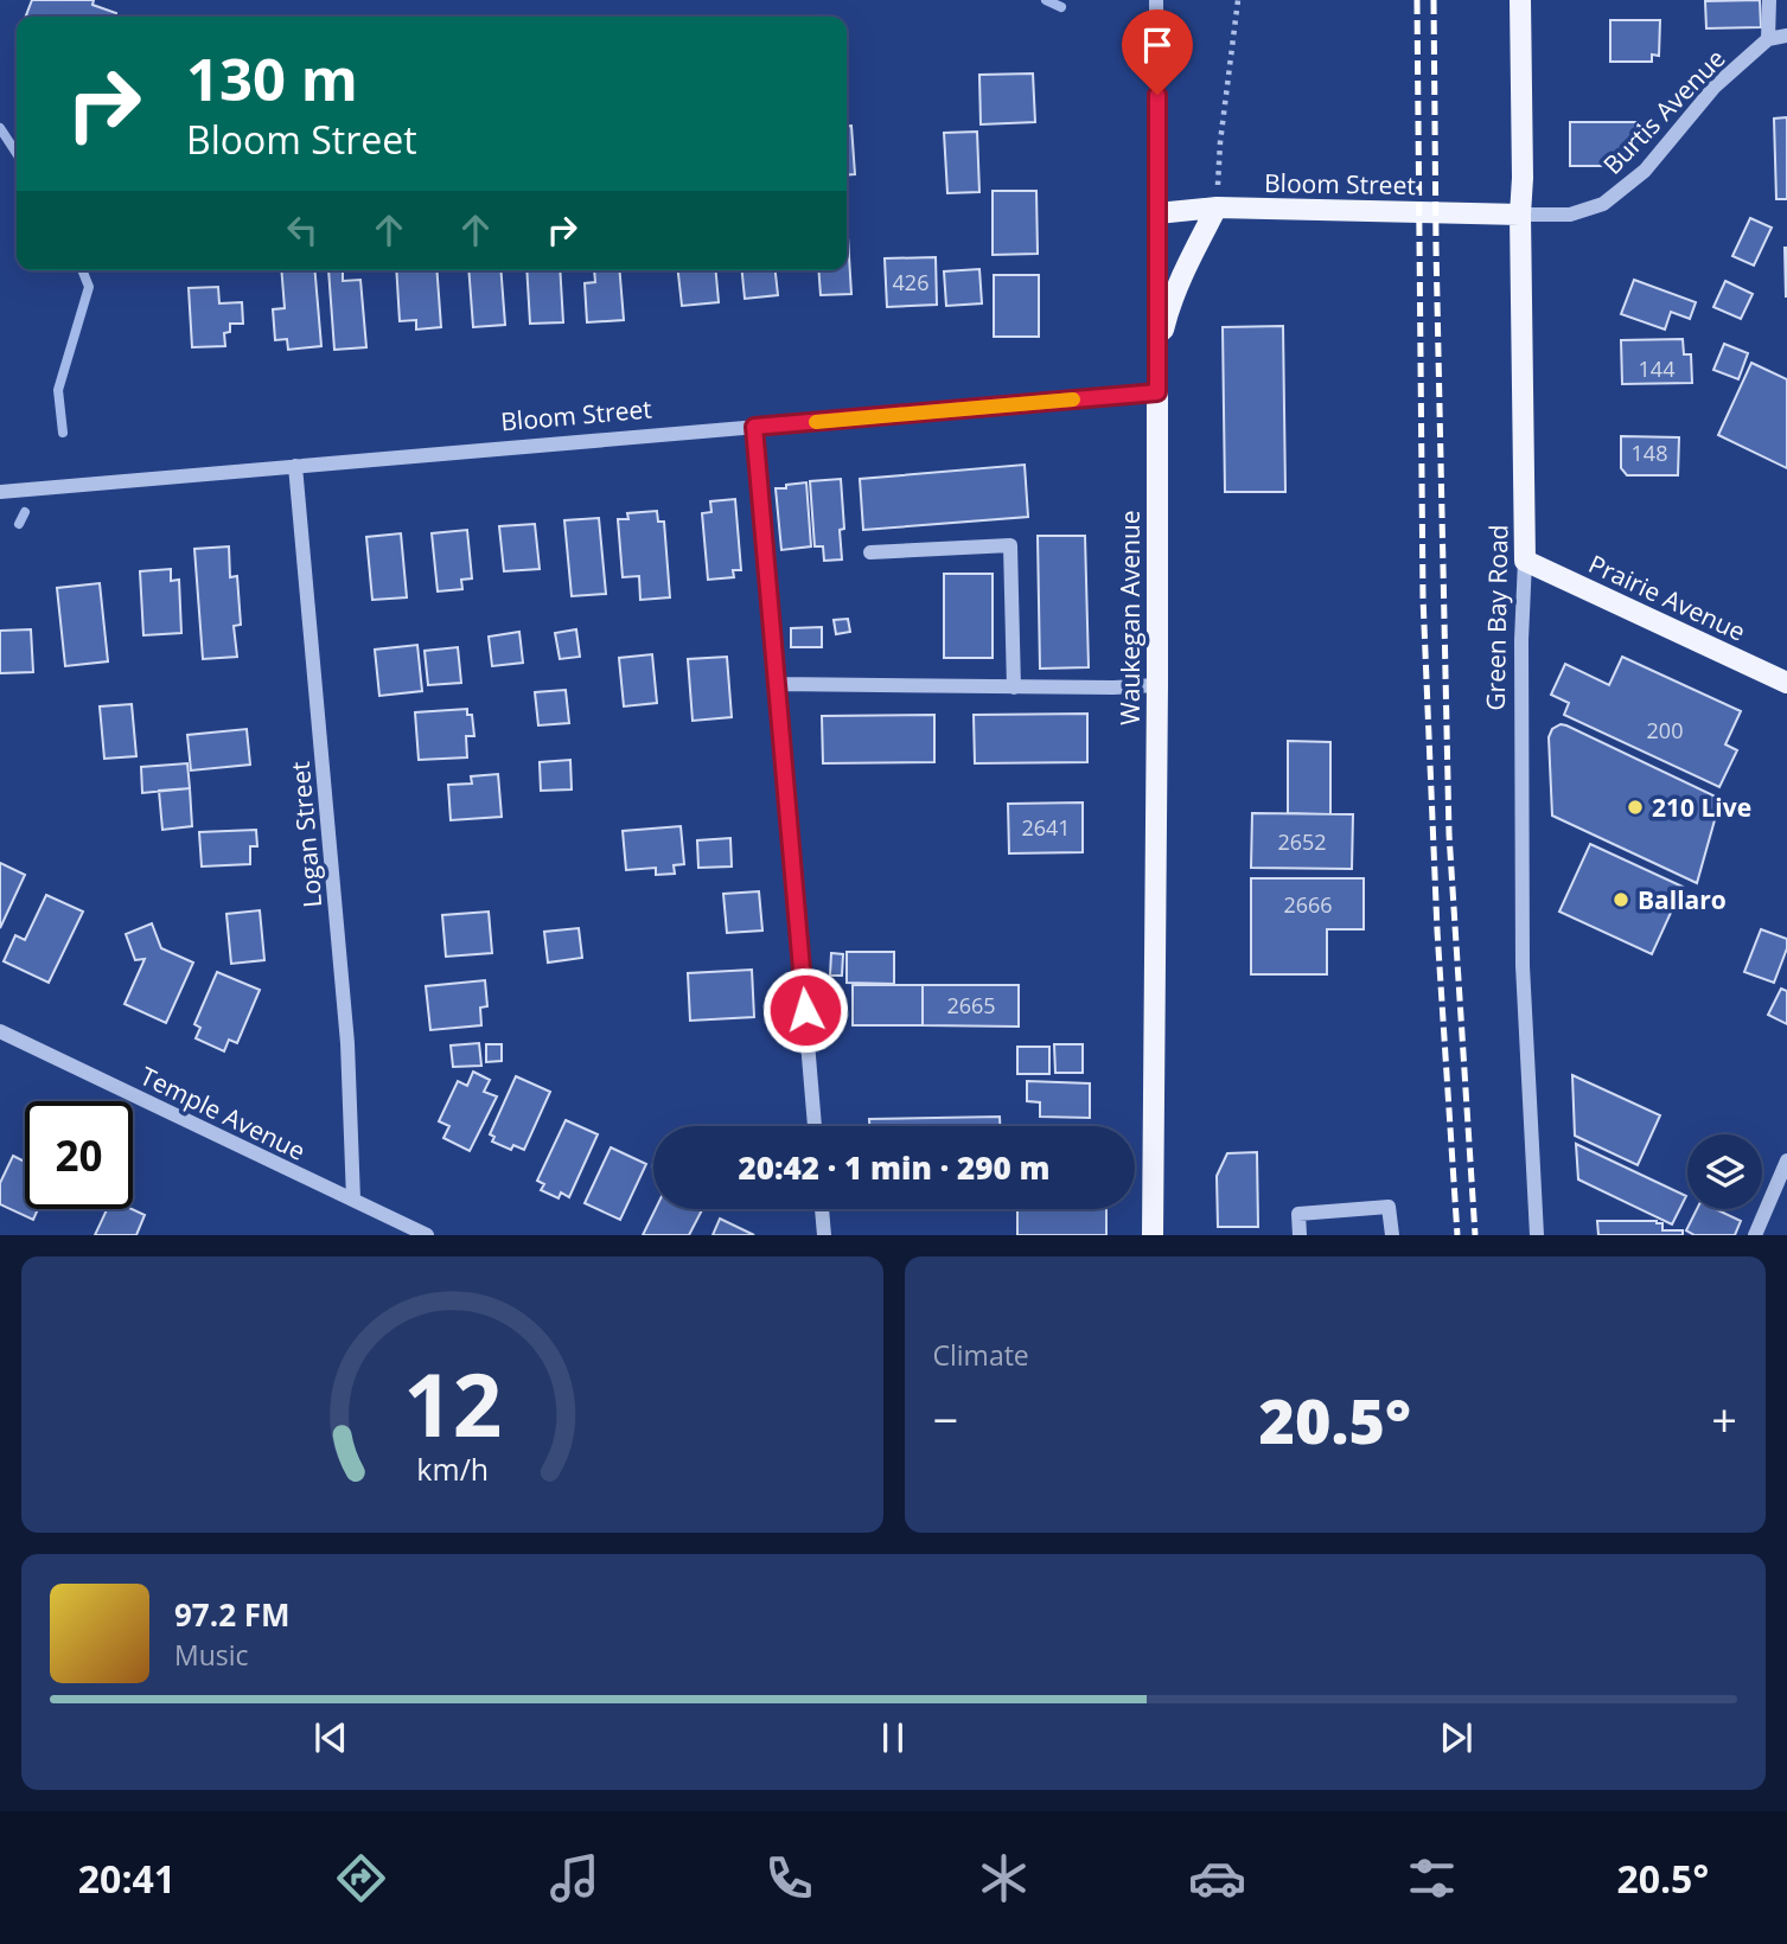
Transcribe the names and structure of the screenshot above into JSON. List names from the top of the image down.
{
  "streets": {
    "main road": [
      "Bloom Street",
      "Prairie Avenue",
      "Waukegan Avenue",
      "Green Bay Road"
    ],
    "street": ["Burtis Avenue", "Logan Street", "Temple Avenue"]
  },
  "crossings": [
    ["Burtis Avenue", "Bloom Street"],
    ["Burtis Avenue", "Green Bay Road"],
    ["Bloom Street", "Waukegan Avenue"],
    ["Bloom Street", "Green Bay Road"],
    ["Bloom Street", "Logan Street"],
    ["Prairie Avenue", "Green Bay Road"],
    ["Logan Street", "Temple Avenue"]
  ],
  "places": ["210 Live", "Ballaro"],
  "house_numbers": [
    "426",
    "144",
    "148",
    "200",
    "2641",
    "2652",
    "2666",
    "2665"
  ],
  "page": {
    "turn": ["130 m", "Bloom Street"],
    "limit": "20",
    "trip": "20:42 · 1 min · 290 m",
    "tile": "Climate",
    "heat": ["−", "20.5°", "+"],
    "song": ["97.2 FM", "Music"],
    "tabs": ["20:41", "20.5°"],
    "gauge": ["12", "km/h"]
  }
}
